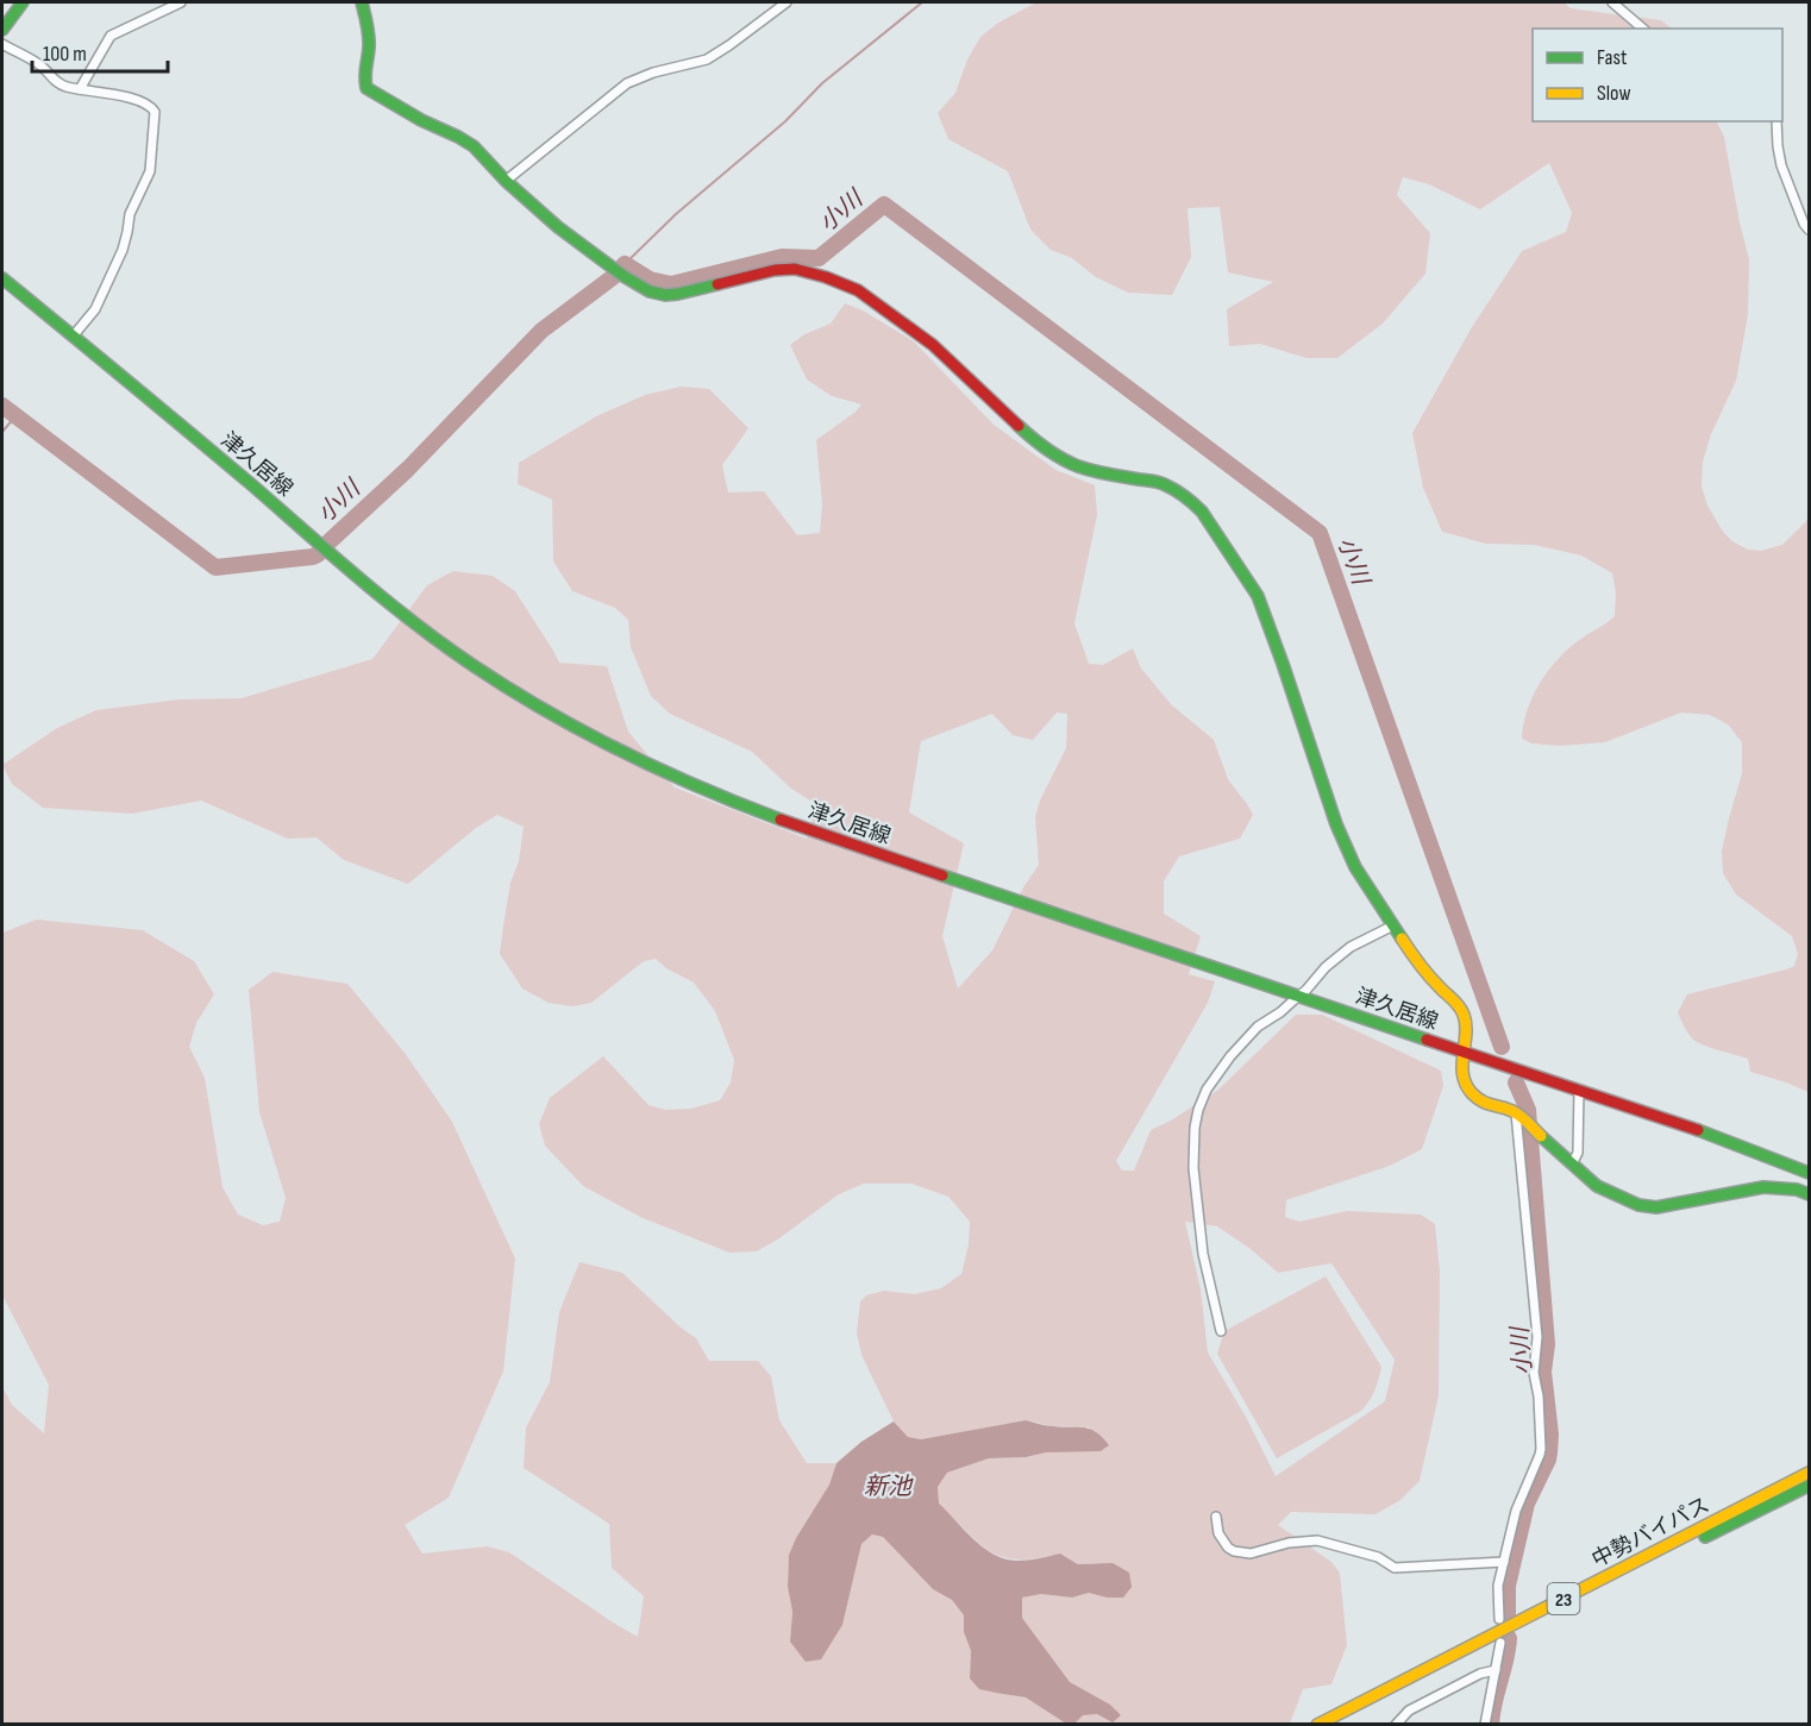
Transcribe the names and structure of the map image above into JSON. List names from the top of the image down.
{
  "streets": {
    "main road": ["津久居線", "中勢バイパス", "23"]
  },
  "water": ["小川", "新池"],
  "legend": ["Fast", "Slow"],
  "scale_bar": "100 m"
}
